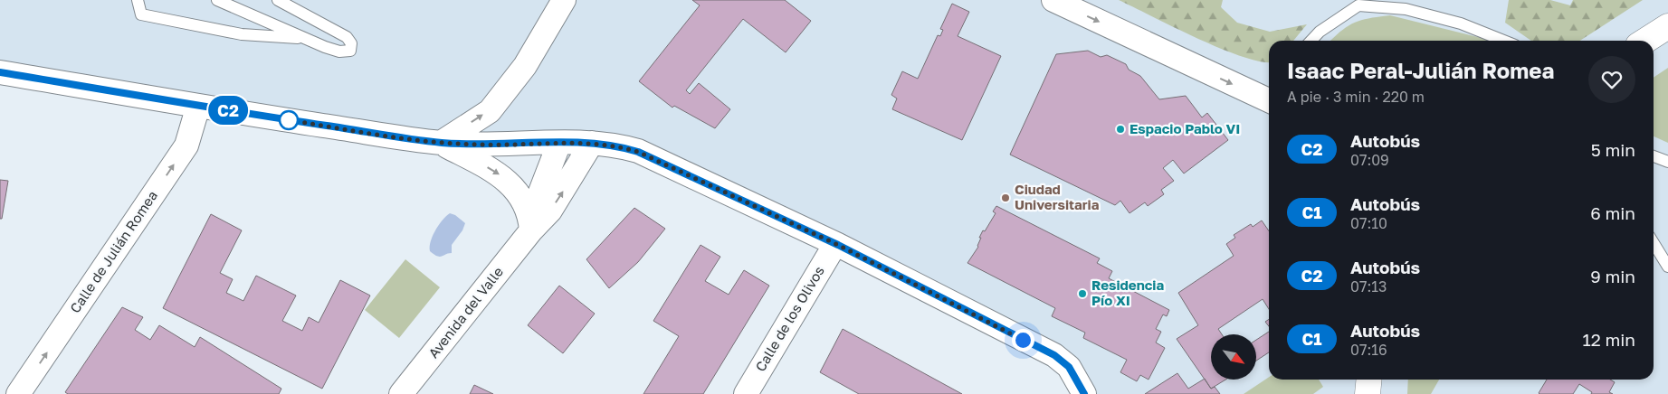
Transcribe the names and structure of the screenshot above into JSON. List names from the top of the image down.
{
  "streets": {
    "street": ["Calle de Julián Romea", "Avenida del Valle", "Calle de los Olivos"]
  },
  "one_way": ["Calle de Julián Romea"],
  "places": ["Espacio Pablo VI", "Ciudad Universitaria", "Residencia Pío XI"],
  "lines": ["bus line C2"],
  "north": "bottom right",
  "page": {
    "on_map": "C2",
    "heading": ["Isaac Peral-Julián Romea", "A pie · 3 min · 220 m"],
    "list": [
      {
        "mark": "C2",
        "name": "Autobús",
        "note": "07:09",
        "value": "5 min"
      },
      {
        "mark": "C1",
        "name": "Autobús",
        "note": "07:10",
        "value": "6 min"
      },
      {
        "mark": "C2",
        "name": "Autobús",
        "note": "07:13",
        "value": "9 min"
      },
      {
        "mark": "C1",
        "name": "Autobús",
        "note": "07:16",
        "value": "12 min"
      }
    ]
  }
}
